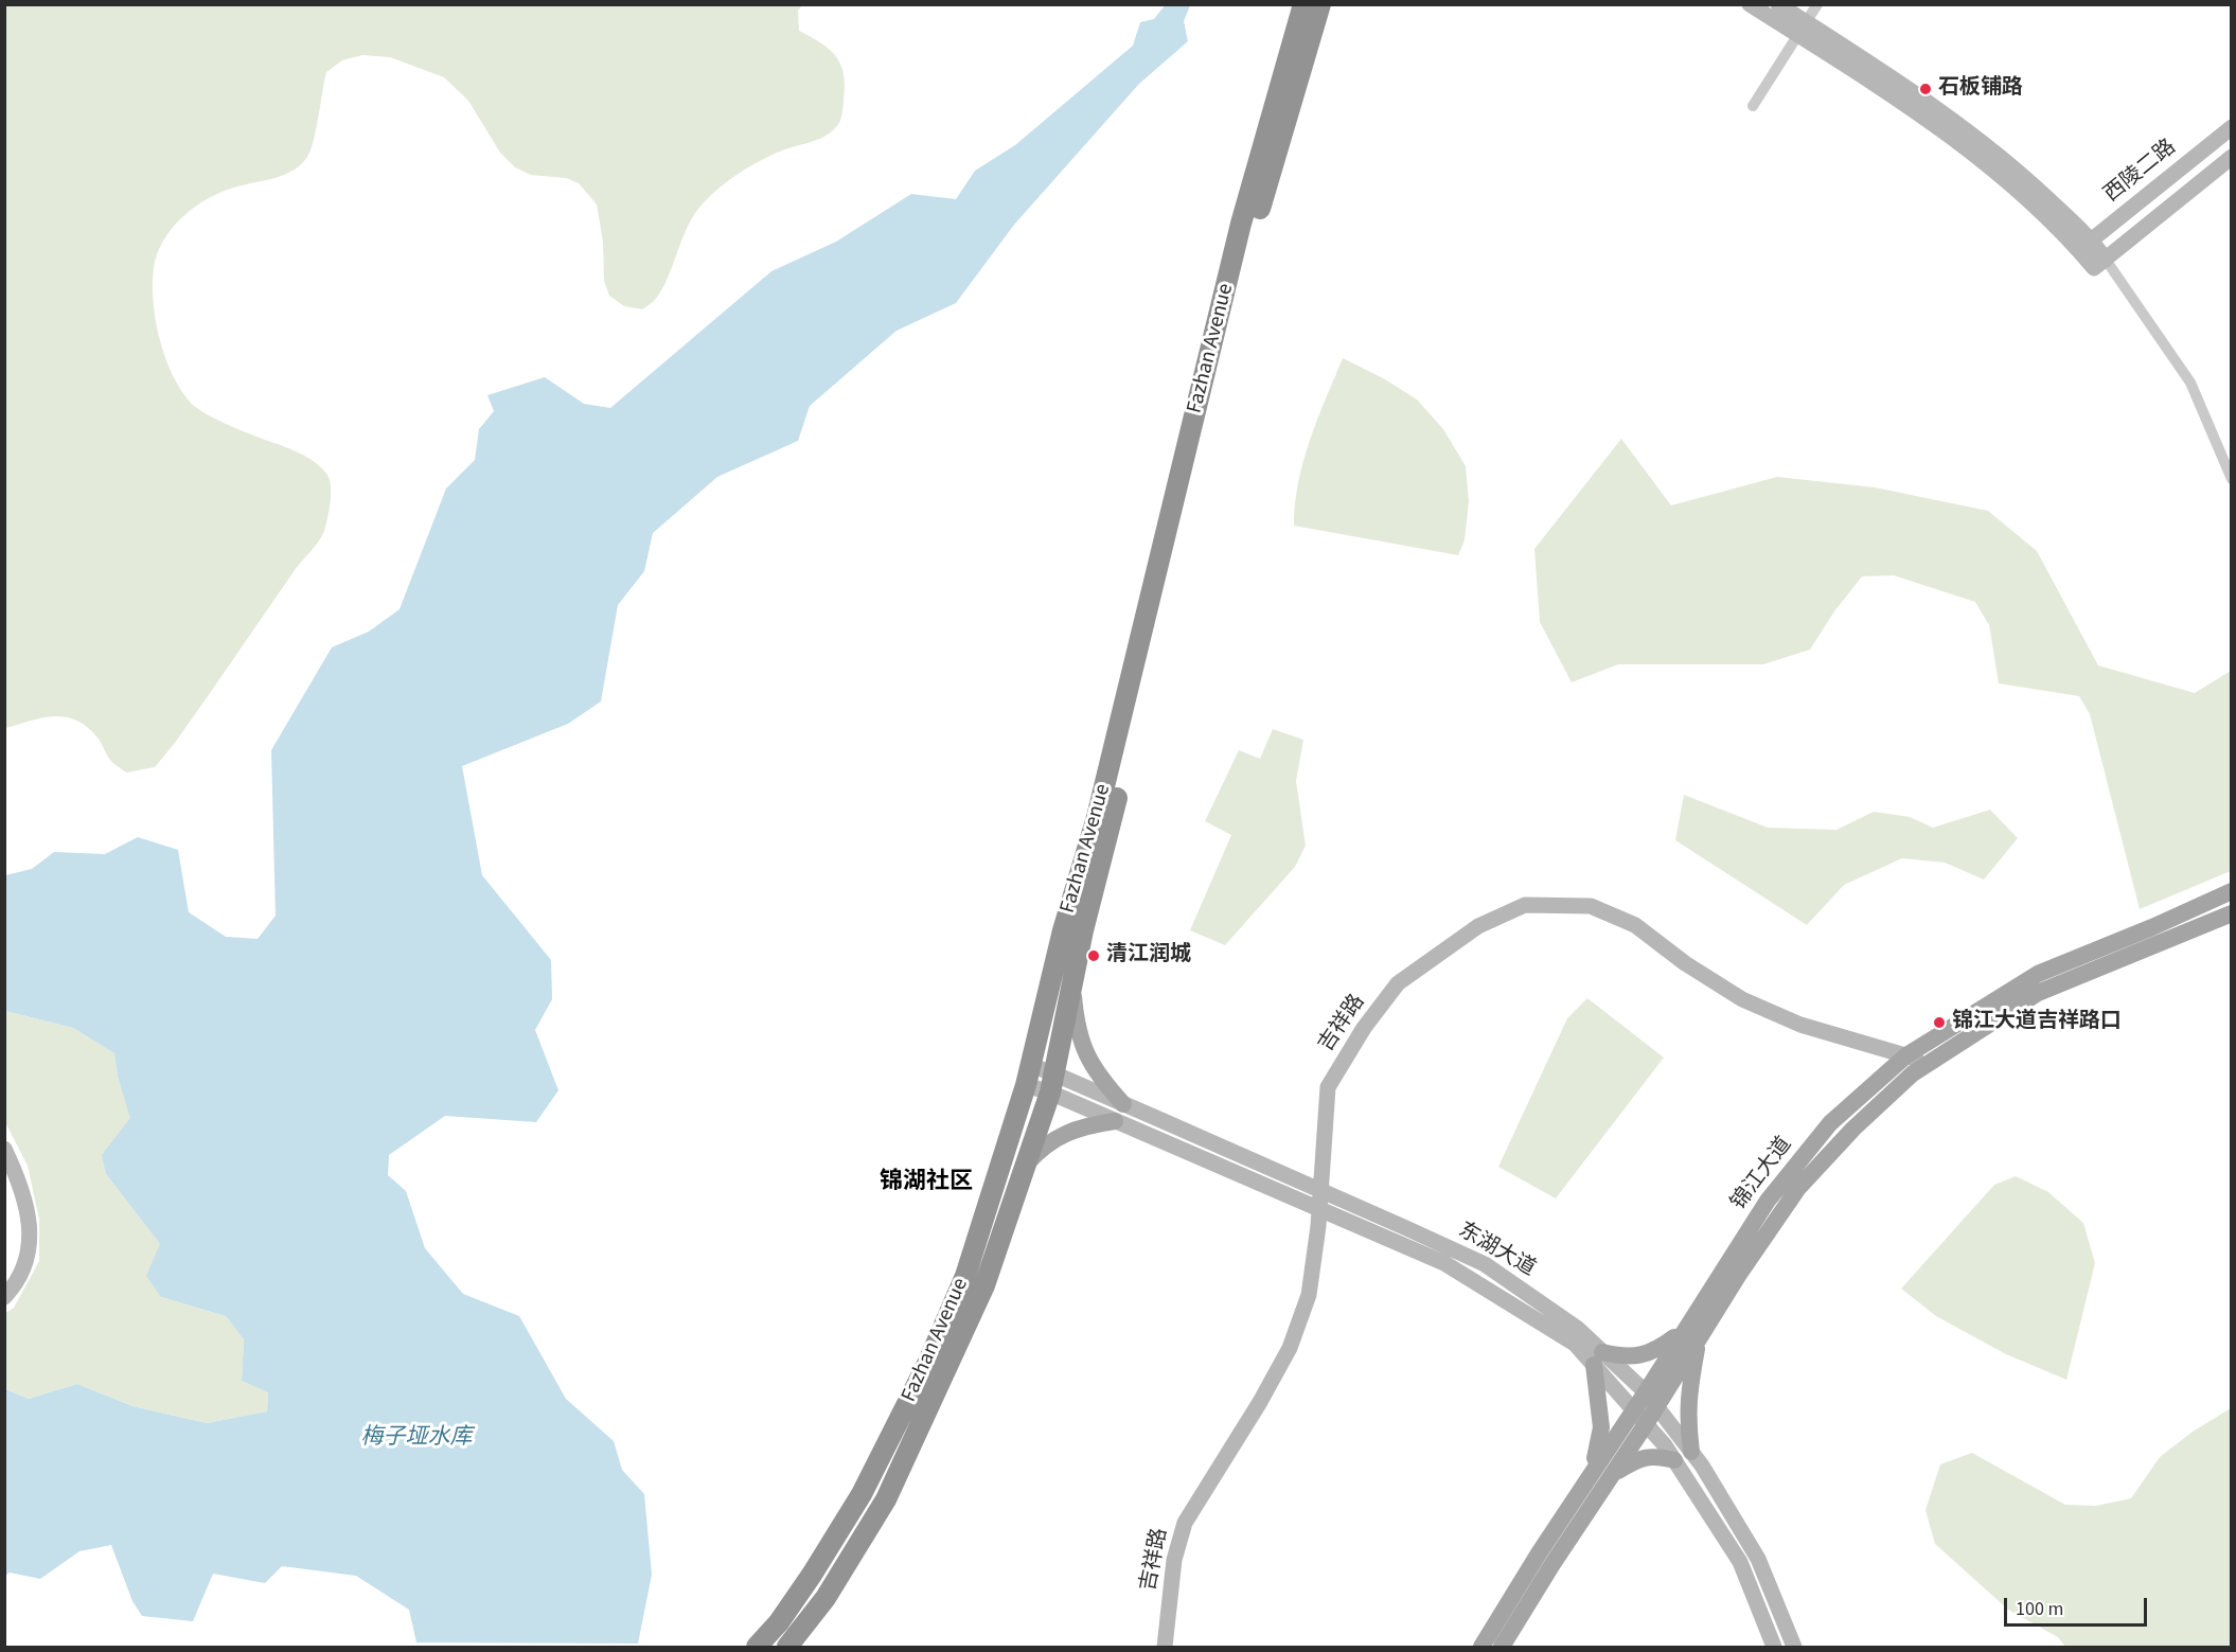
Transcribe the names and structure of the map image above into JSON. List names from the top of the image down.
{
  "streets": {
    "highway": ["Fazhan Avenue"],
    "main road": [
      "西陵二路",
      "吉祥路",
      "锦江大道",
      "东湖大道"
    ]
  },
  "crossings": [
    ["Fazhan Avenue", "东湖大道"],
    ["吉祥路", "锦江大道"],
    ["吉祥路", "东湖大道"],
    ["锦江大道", "东湖大道"]
  ],
  "districts": ["锦湖社区"],
  "water": ["梅子垭水库"],
  "places": ["石板铺路", "清江润城", "锦江大道吉祥路口"],
  "scale_bar": "100 m"
}
